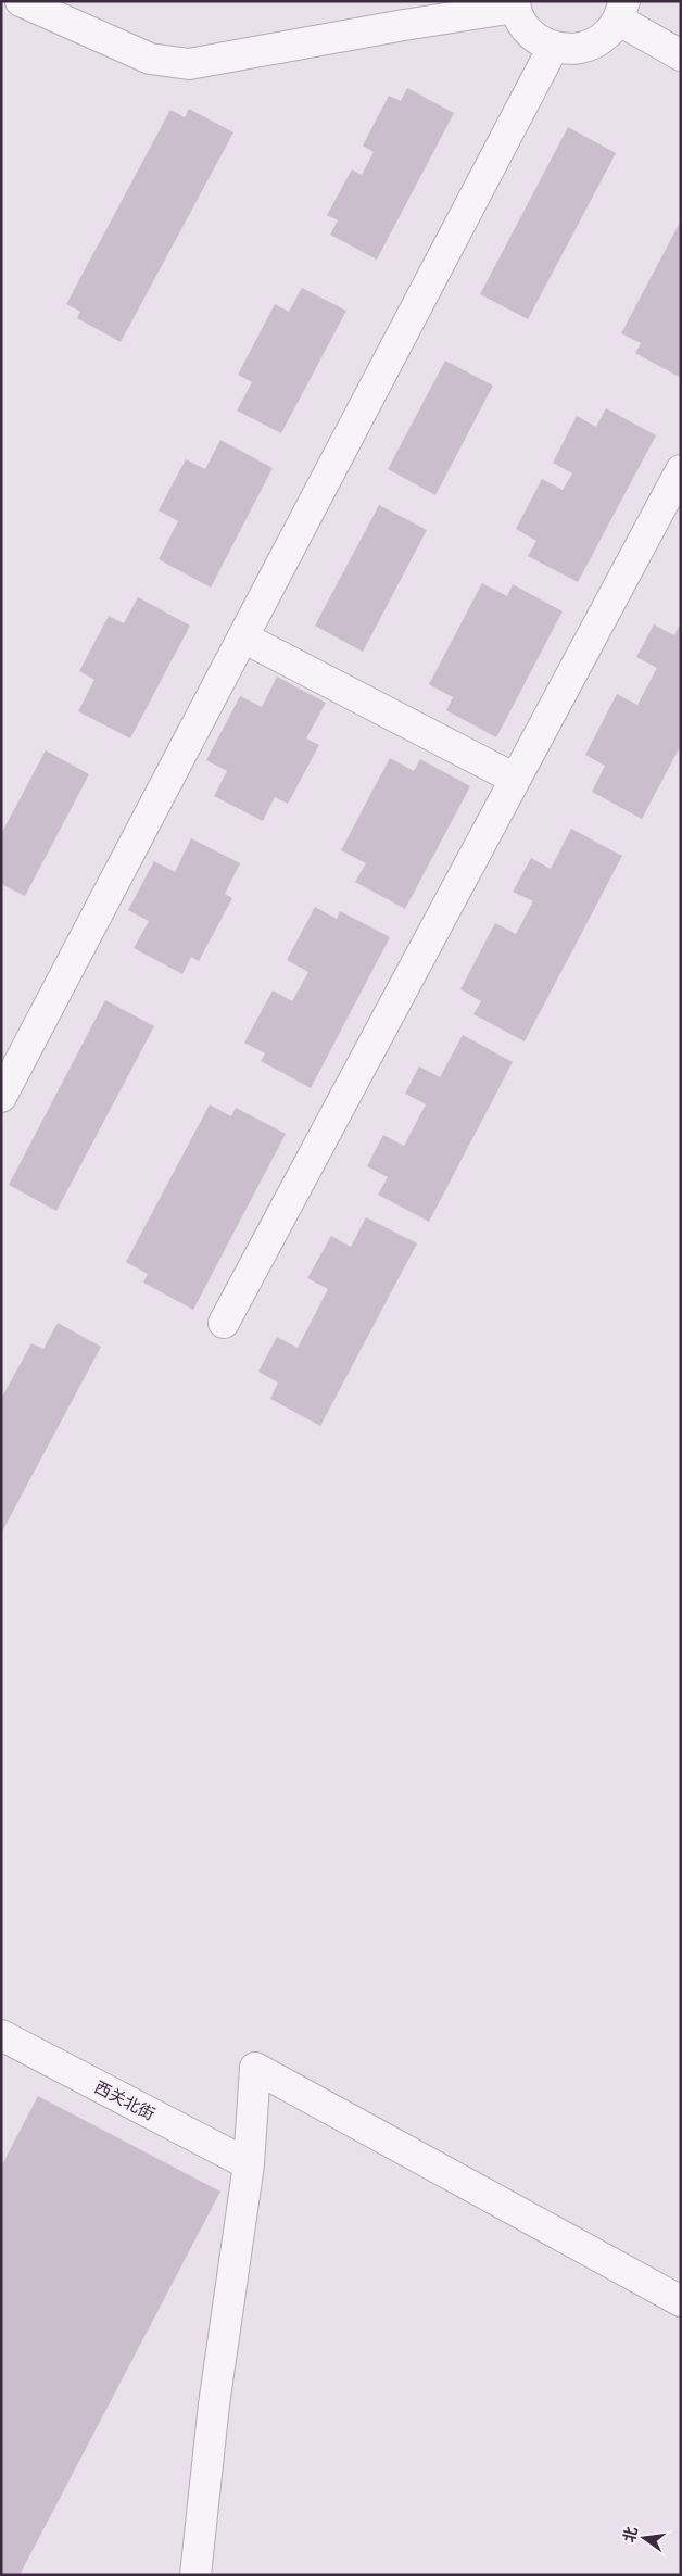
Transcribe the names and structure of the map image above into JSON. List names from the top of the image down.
{
  "streets": {
    "street": ["西关北街"]
  },
  "north": "left"
}
